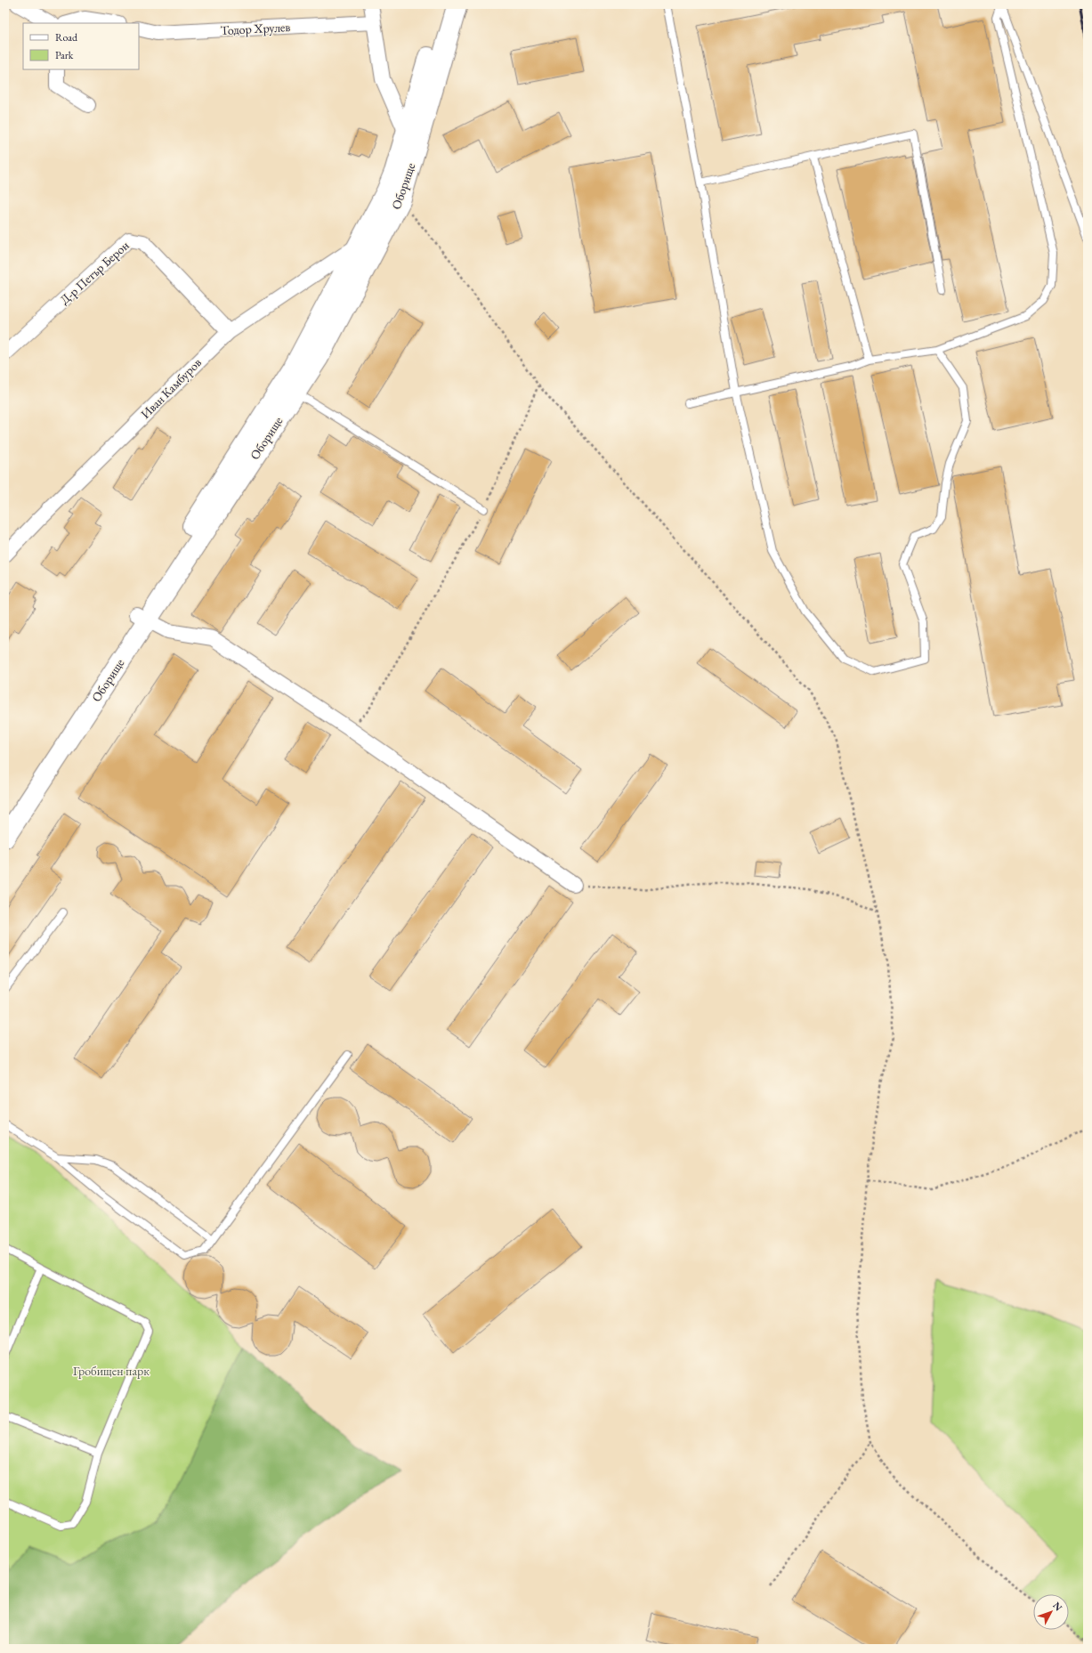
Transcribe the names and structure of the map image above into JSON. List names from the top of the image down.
{
  "streets": {
    "main road": ["Оборище"],
    "street": ["Тодор Хрулев", "Д-р Петър Берон", "Иван Камбуров"]
  },
  "crossings": [
    ["Оборище", "Иван Камбуров"],
    ["Д-р Петър Берон", "Иван Камбуров"]
  ],
  "parks": ["Гробищен парк"],
  "legend": ["Road", "Park"],
  "north": "top right"
}
